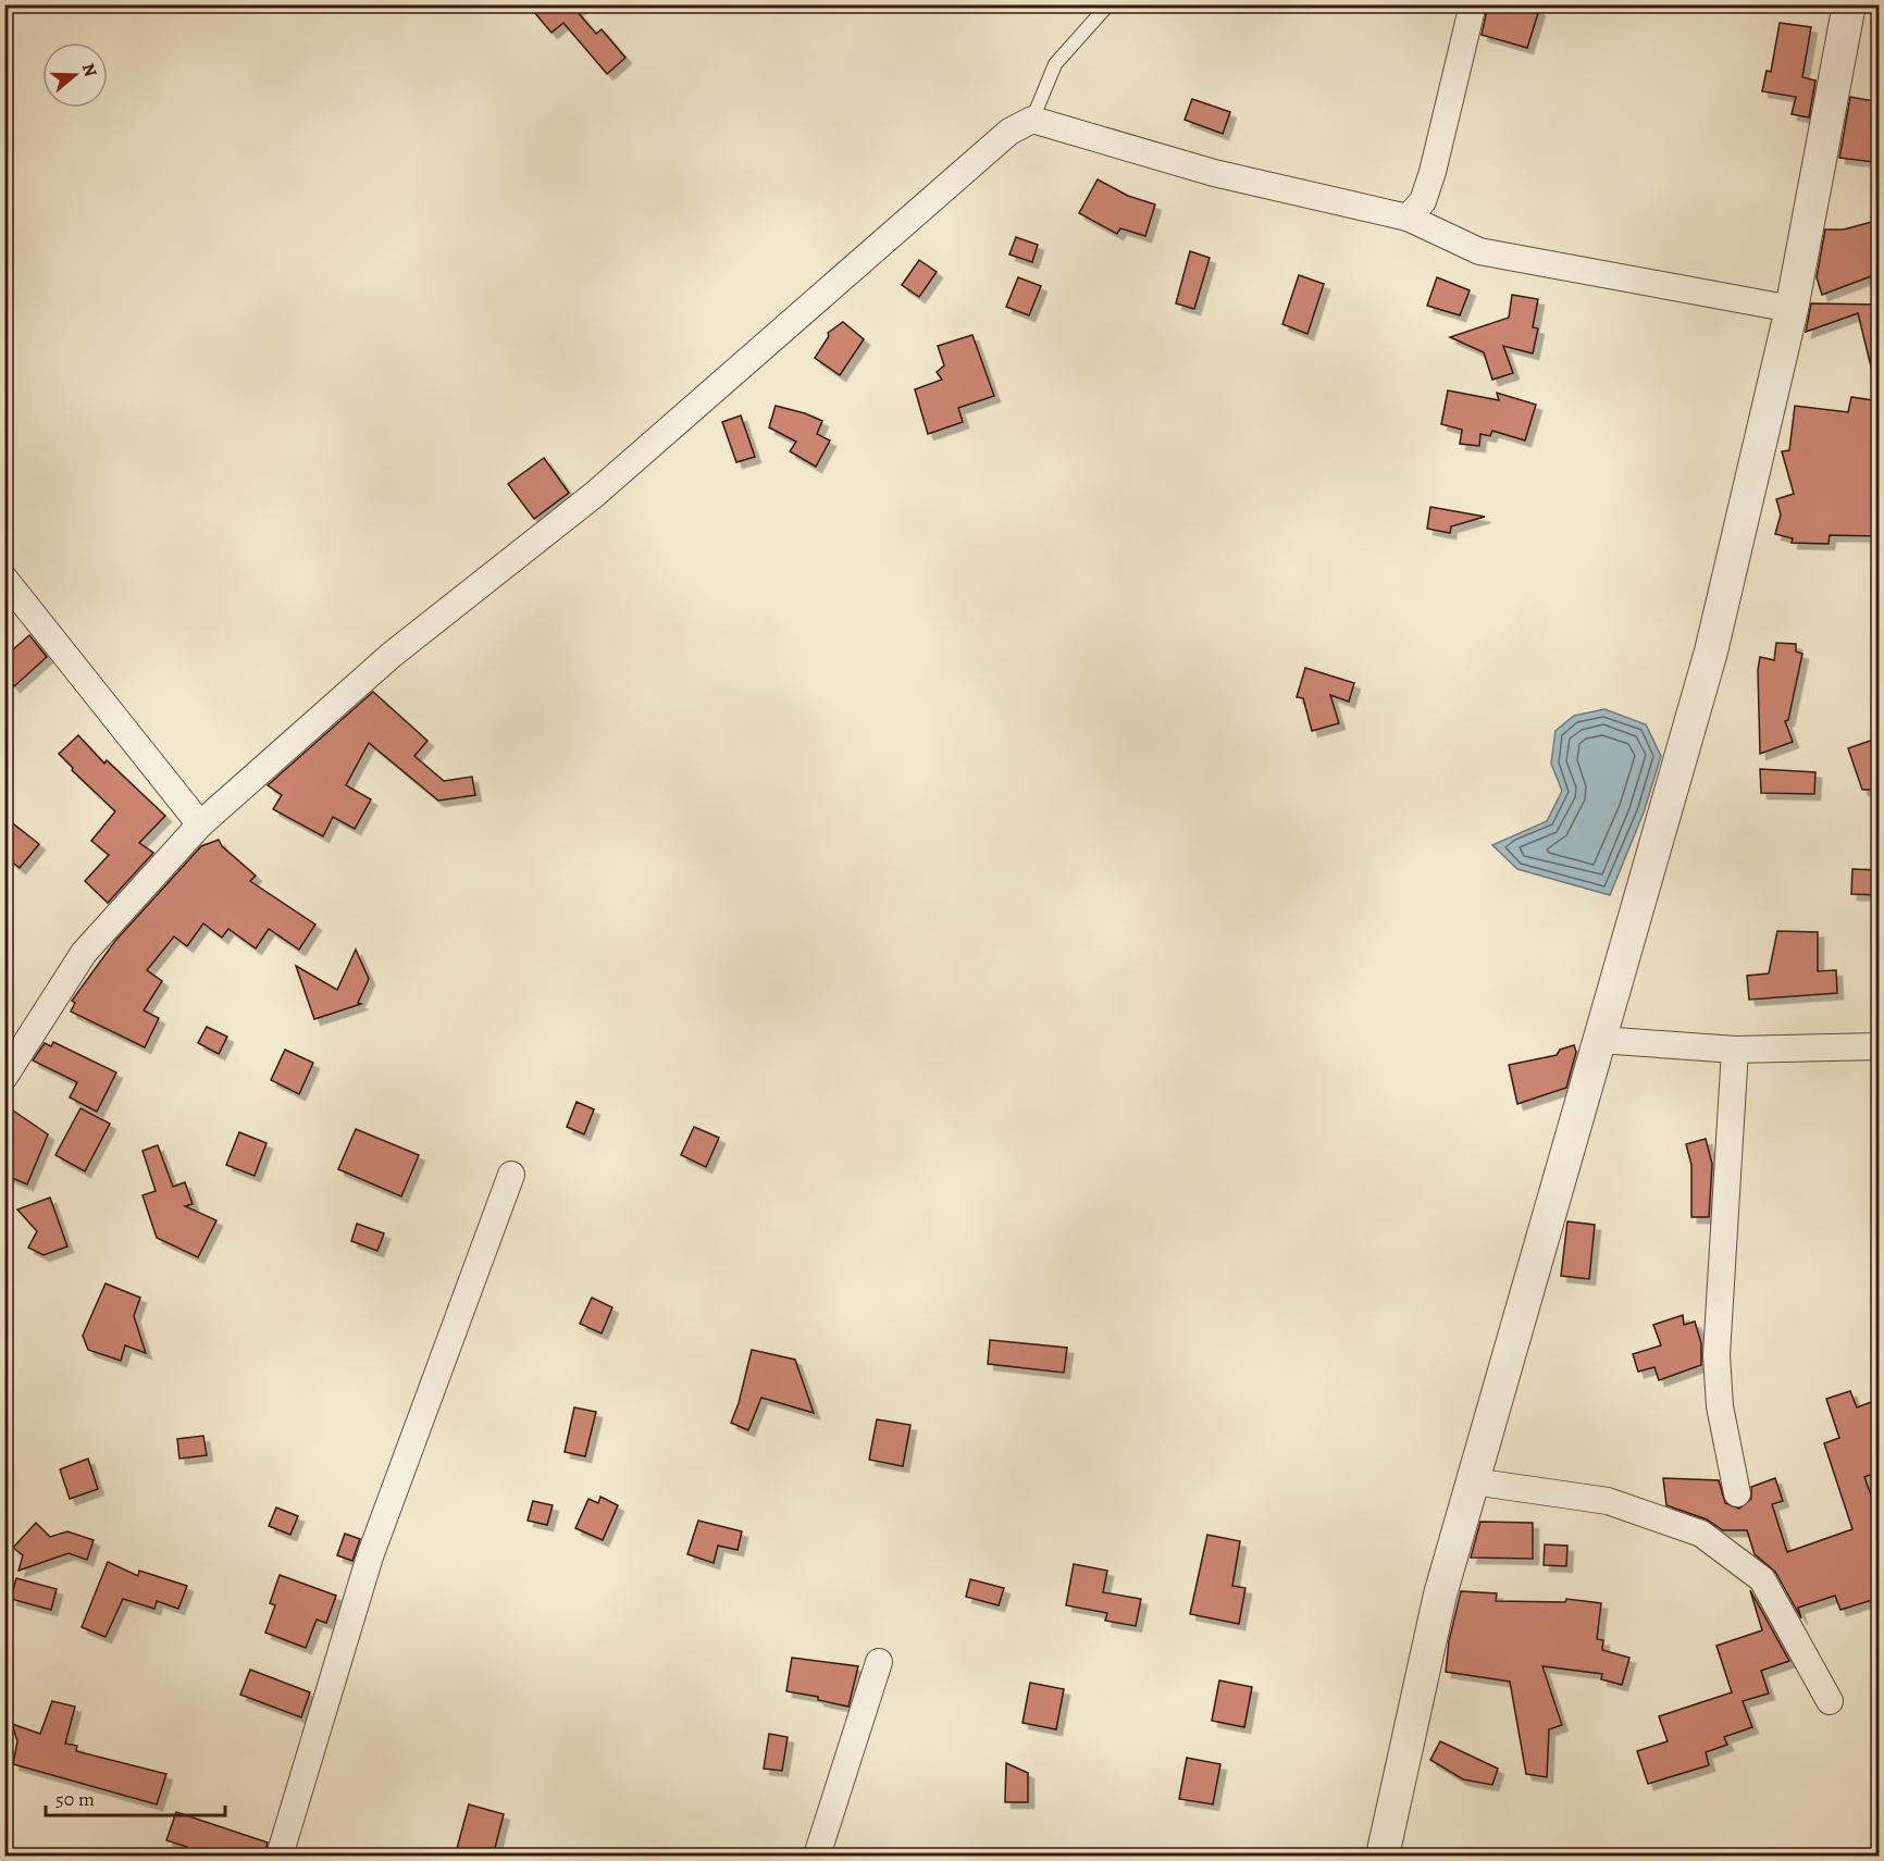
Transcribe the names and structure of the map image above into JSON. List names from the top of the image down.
{
  "scale_bar": "50 m",
  "north": "right"
}
